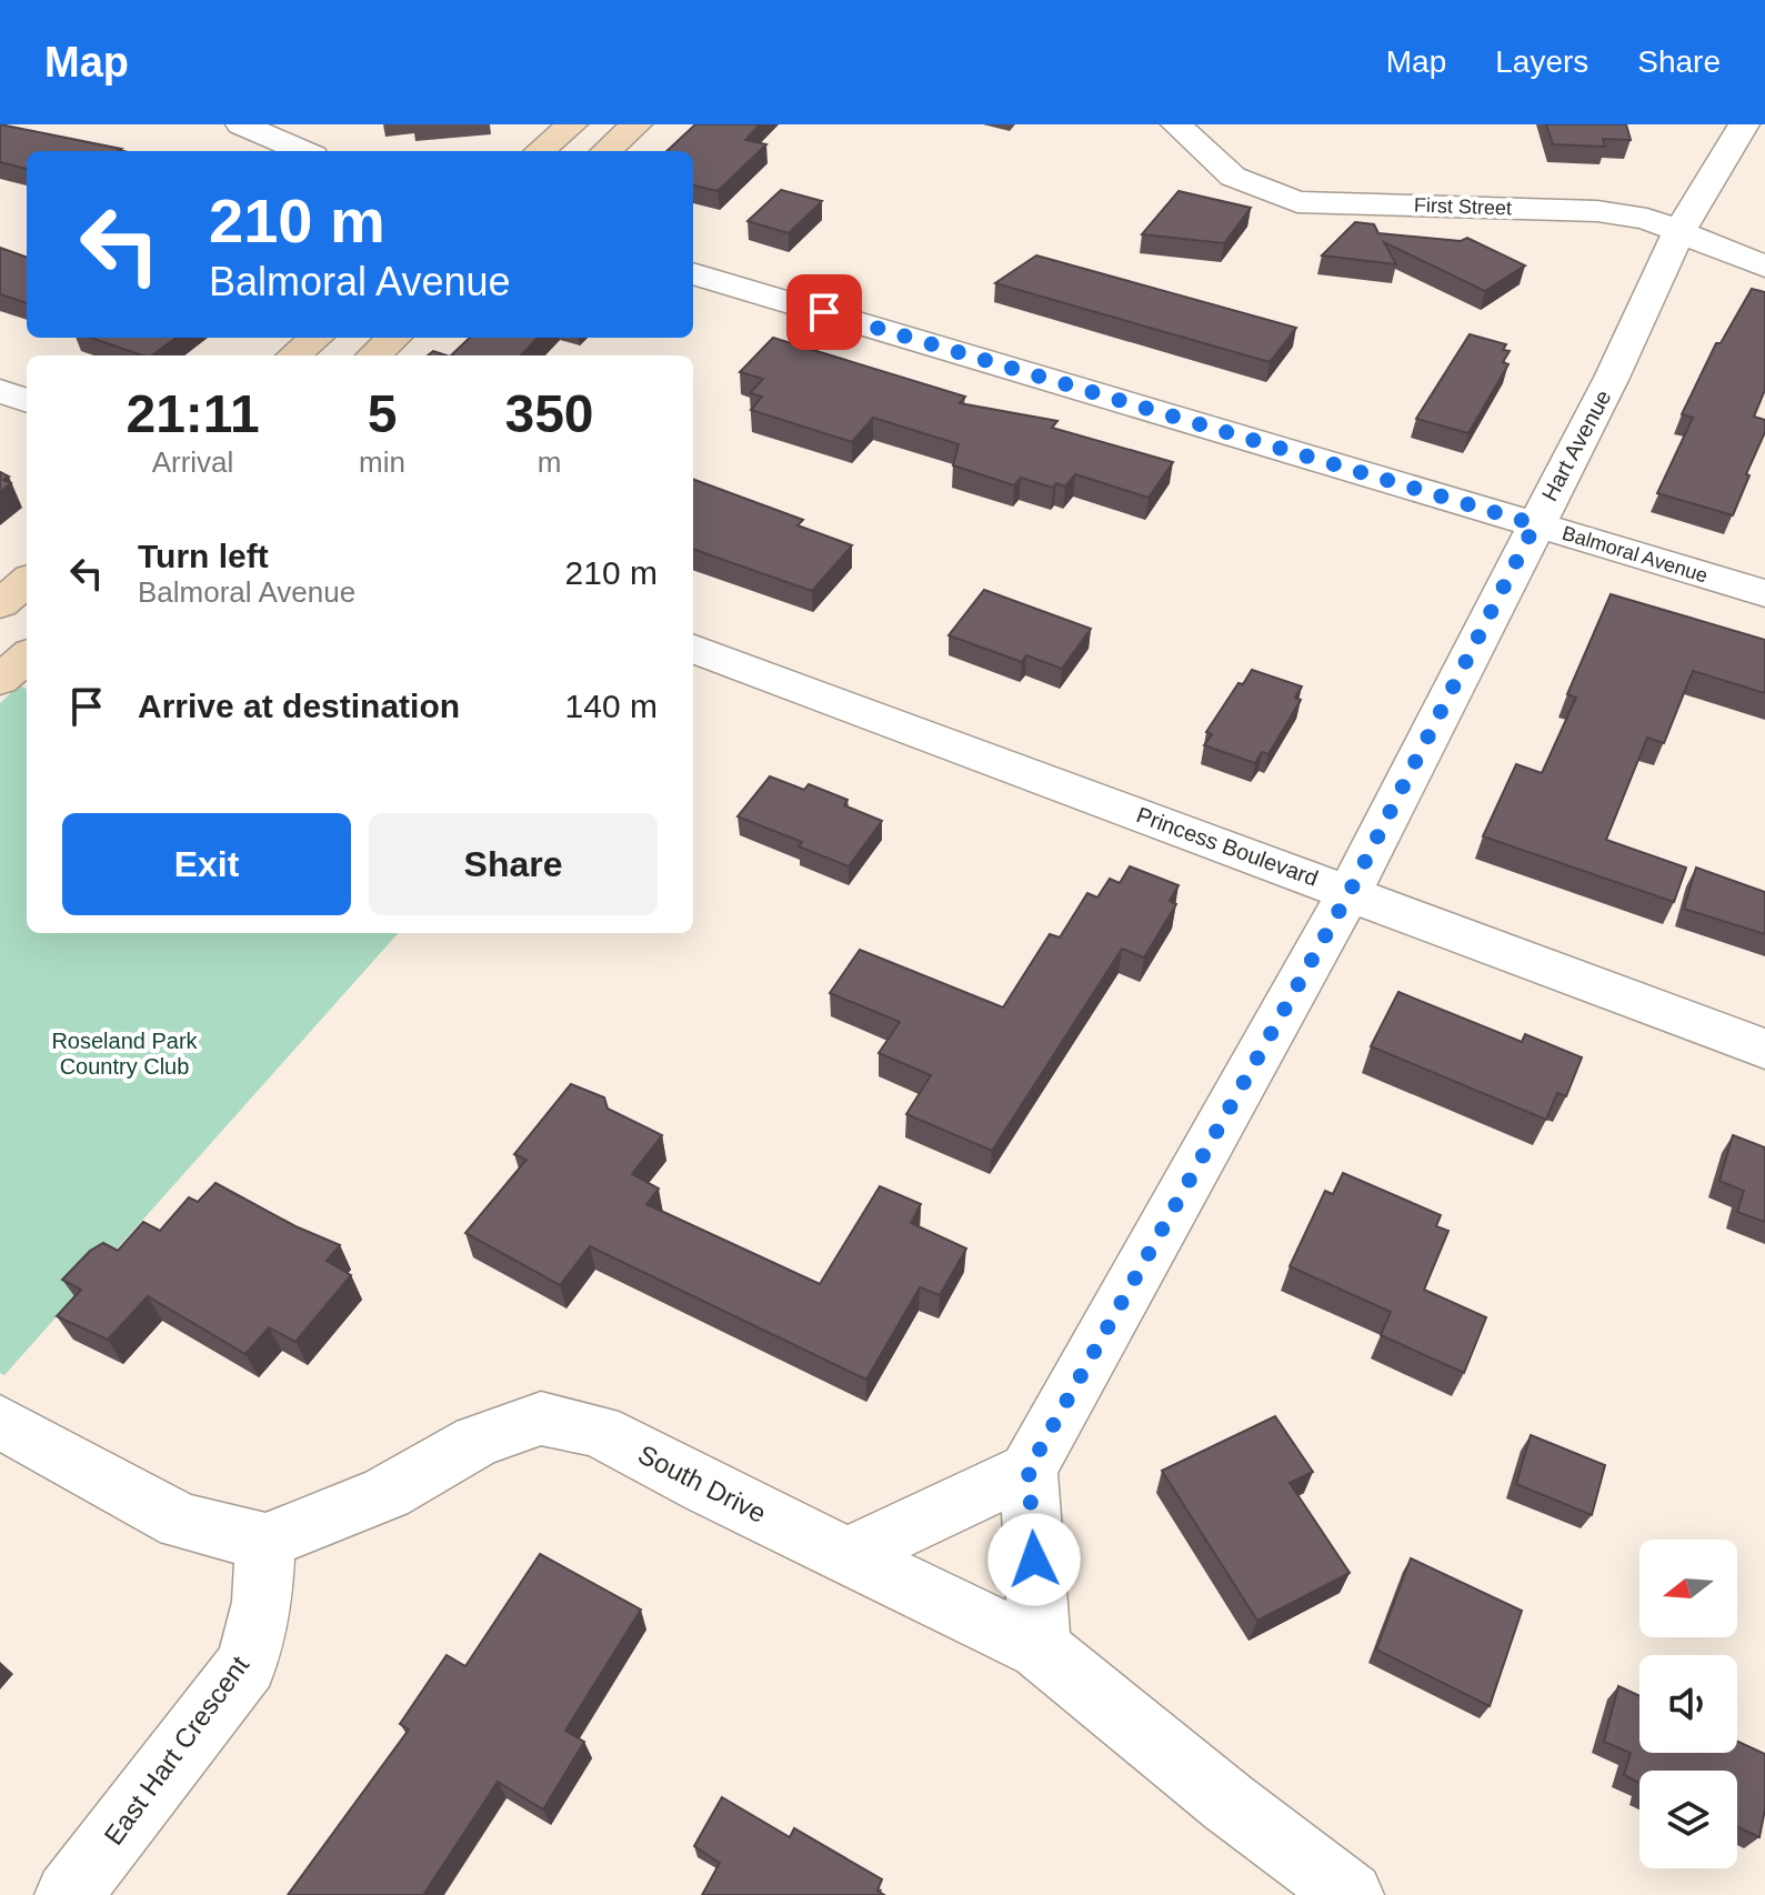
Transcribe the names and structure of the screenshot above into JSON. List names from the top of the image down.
{
  "streets": {
    "street": [
      "First Street",
      "Hart Avenue",
      "Balmoral Avenue",
      "Princess Boulevard",
      "South Drive",
      "East Hart Crescent"
    ]
  },
  "crossings": [
    ["First Street", "Hart Avenue"],
    ["Hart Avenue", "Balmoral Avenue"],
    ["Hart Avenue", "Princess Boulevard"],
    ["South Drive", "East Hart Crescent"]
  ],
  "parks": ["Roseland Park Country Club"],
  "north": "left",
  "page": {
    "header": "Map",
    "nav": ["Map", "Layers", "Share"],
    "turn": ["210 m", "Balmoral Avenue"],
    "eta": [
      "21:11",
      "Arrival",
      "5",
      "min",
      "350",
      "m"
    ],
    "list": [
      {
        "name": "Turn left",
        "note": "Balmoral Avenue",
        "value": "210 m"
      },
      {
        "name": "Arrive at destination",
        "value": "140 m"
      }
    ],
    "buttons": ["Exit", "Share"]
  }
}
